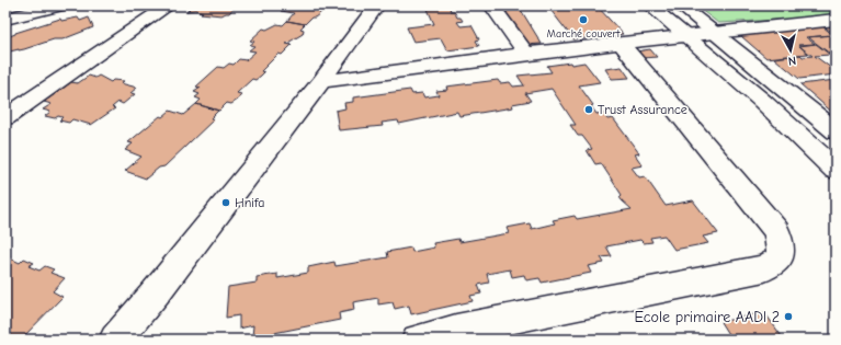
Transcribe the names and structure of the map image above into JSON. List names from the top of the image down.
{
  "places": [
    "Marché couvert",
    "Trust Assurance",
    "Hnifa",
    "Ecole primaire AADl 2"
  ],
  "north": "bottom"
}
